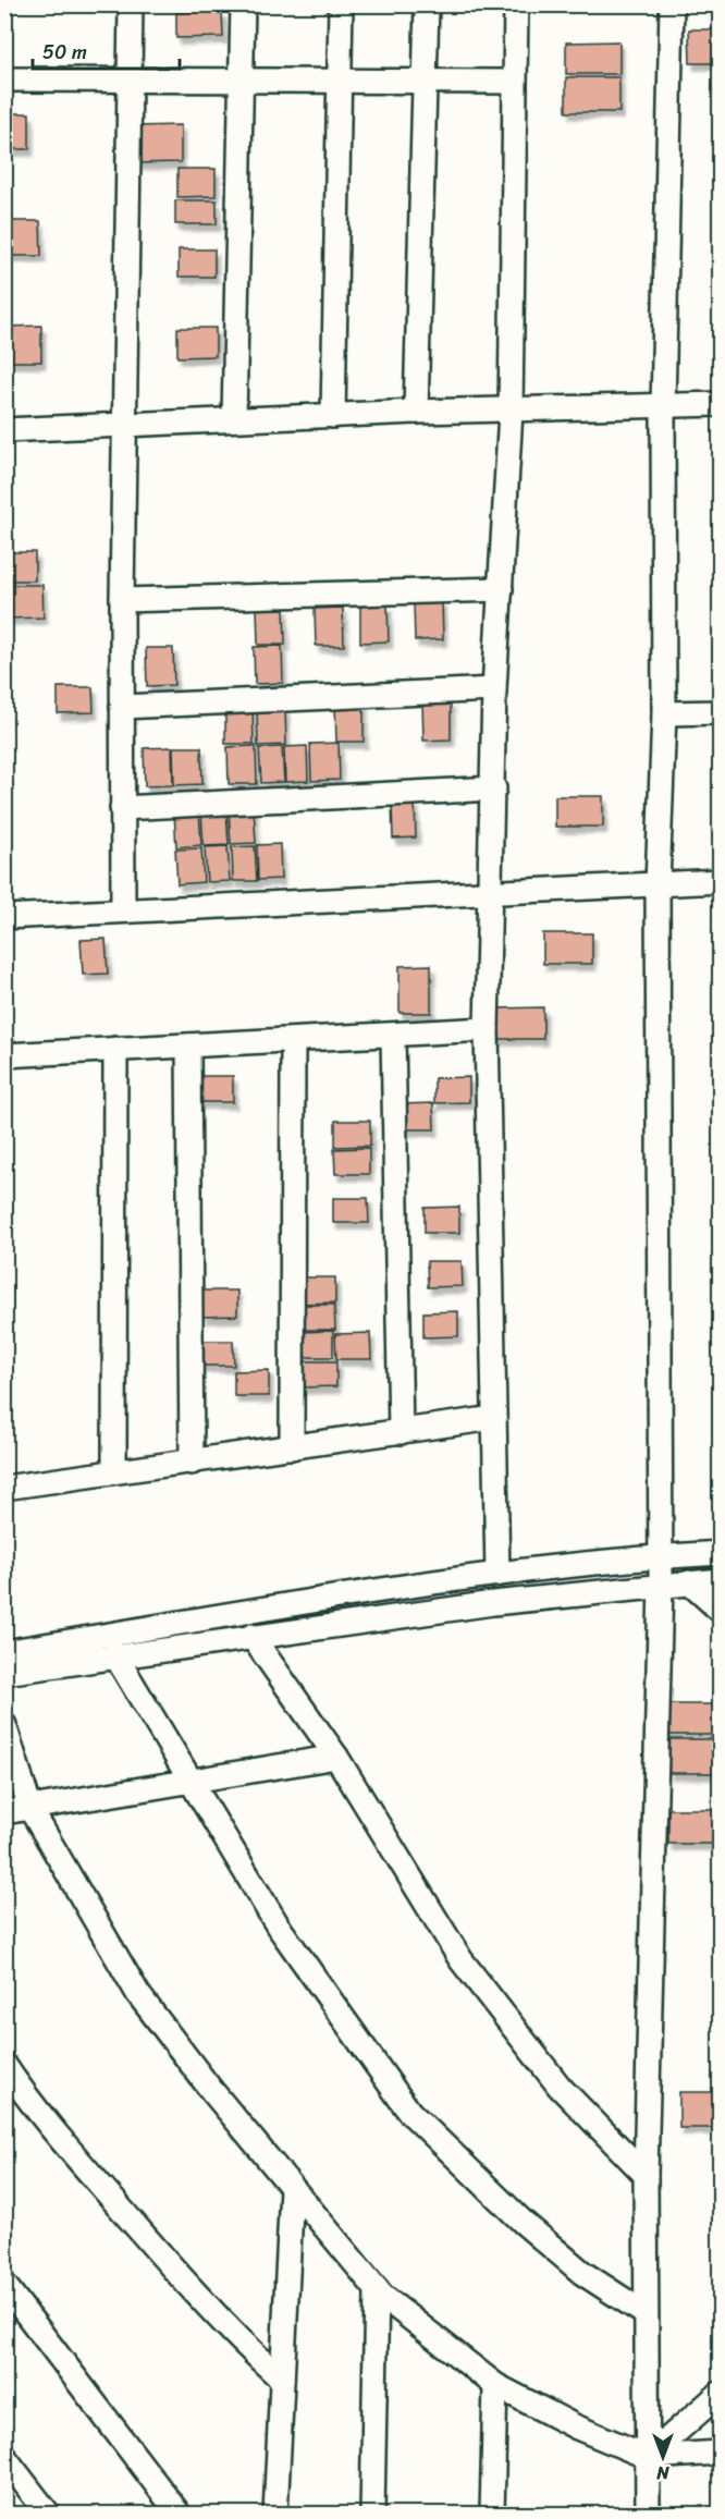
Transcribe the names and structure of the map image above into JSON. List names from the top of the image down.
{
  "scale_bar": "50 m",
  "north": "bottom"
}
